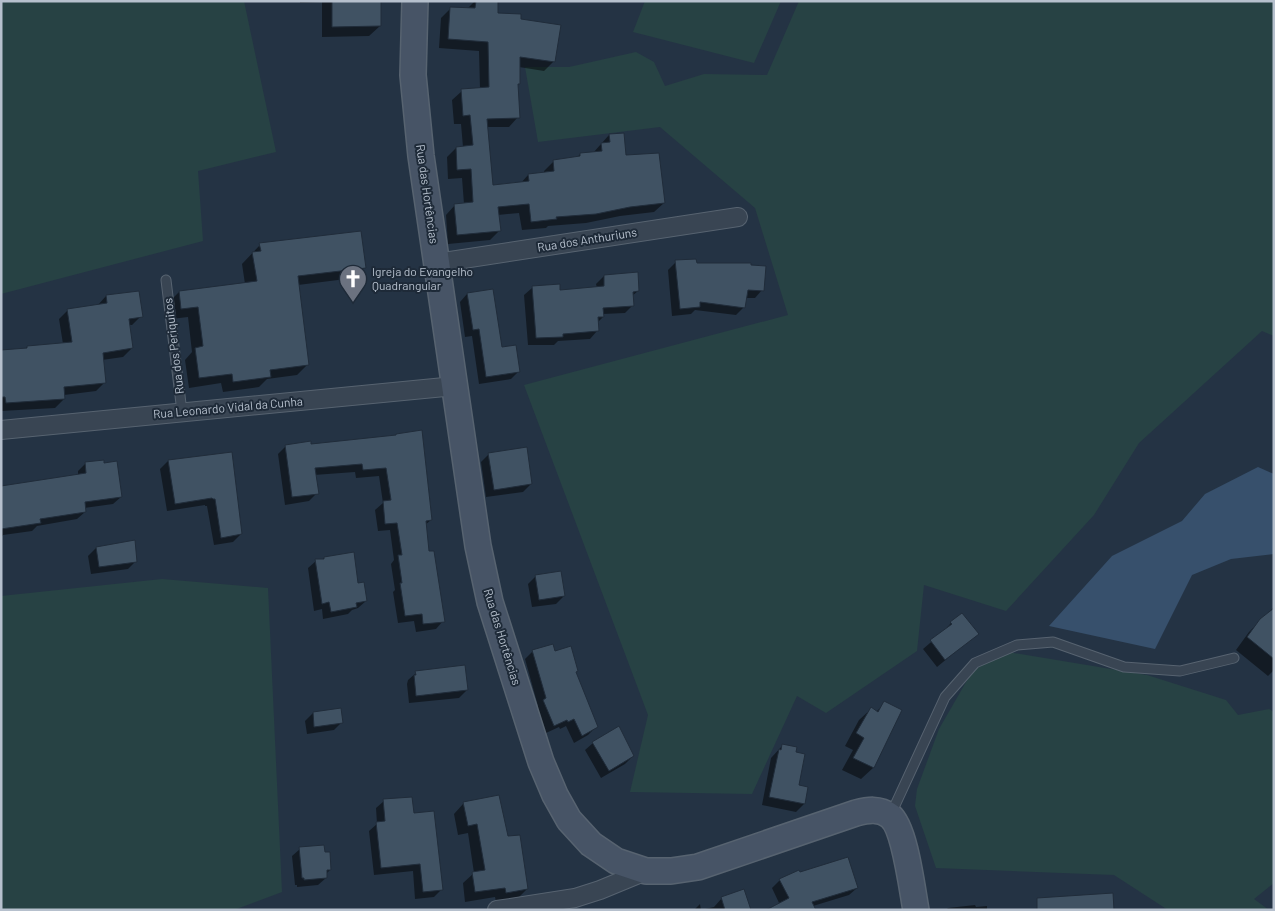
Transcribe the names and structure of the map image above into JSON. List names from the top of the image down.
{
  "streets": {
    "street": ["Rua das Hortências", "Rua dos Anthuriuns", "Rua Leonardo Vidal da Cunha"],
    "lane": ["Rua dos Periquitos"]
  },
  "crossings": [
    ["Rua das Hortências", "Rua dos Anthuriuns"],
    ["Rua das Hortências", "Rua Leonardo Vidal da Cunha"],
    ["Rua dos Periquitos", "Rua Leonardo Vidal da Cunha"]
  ],
  "places": {
    "church": ["Igreja do Evangelho Quadrangular"]
  }
}
